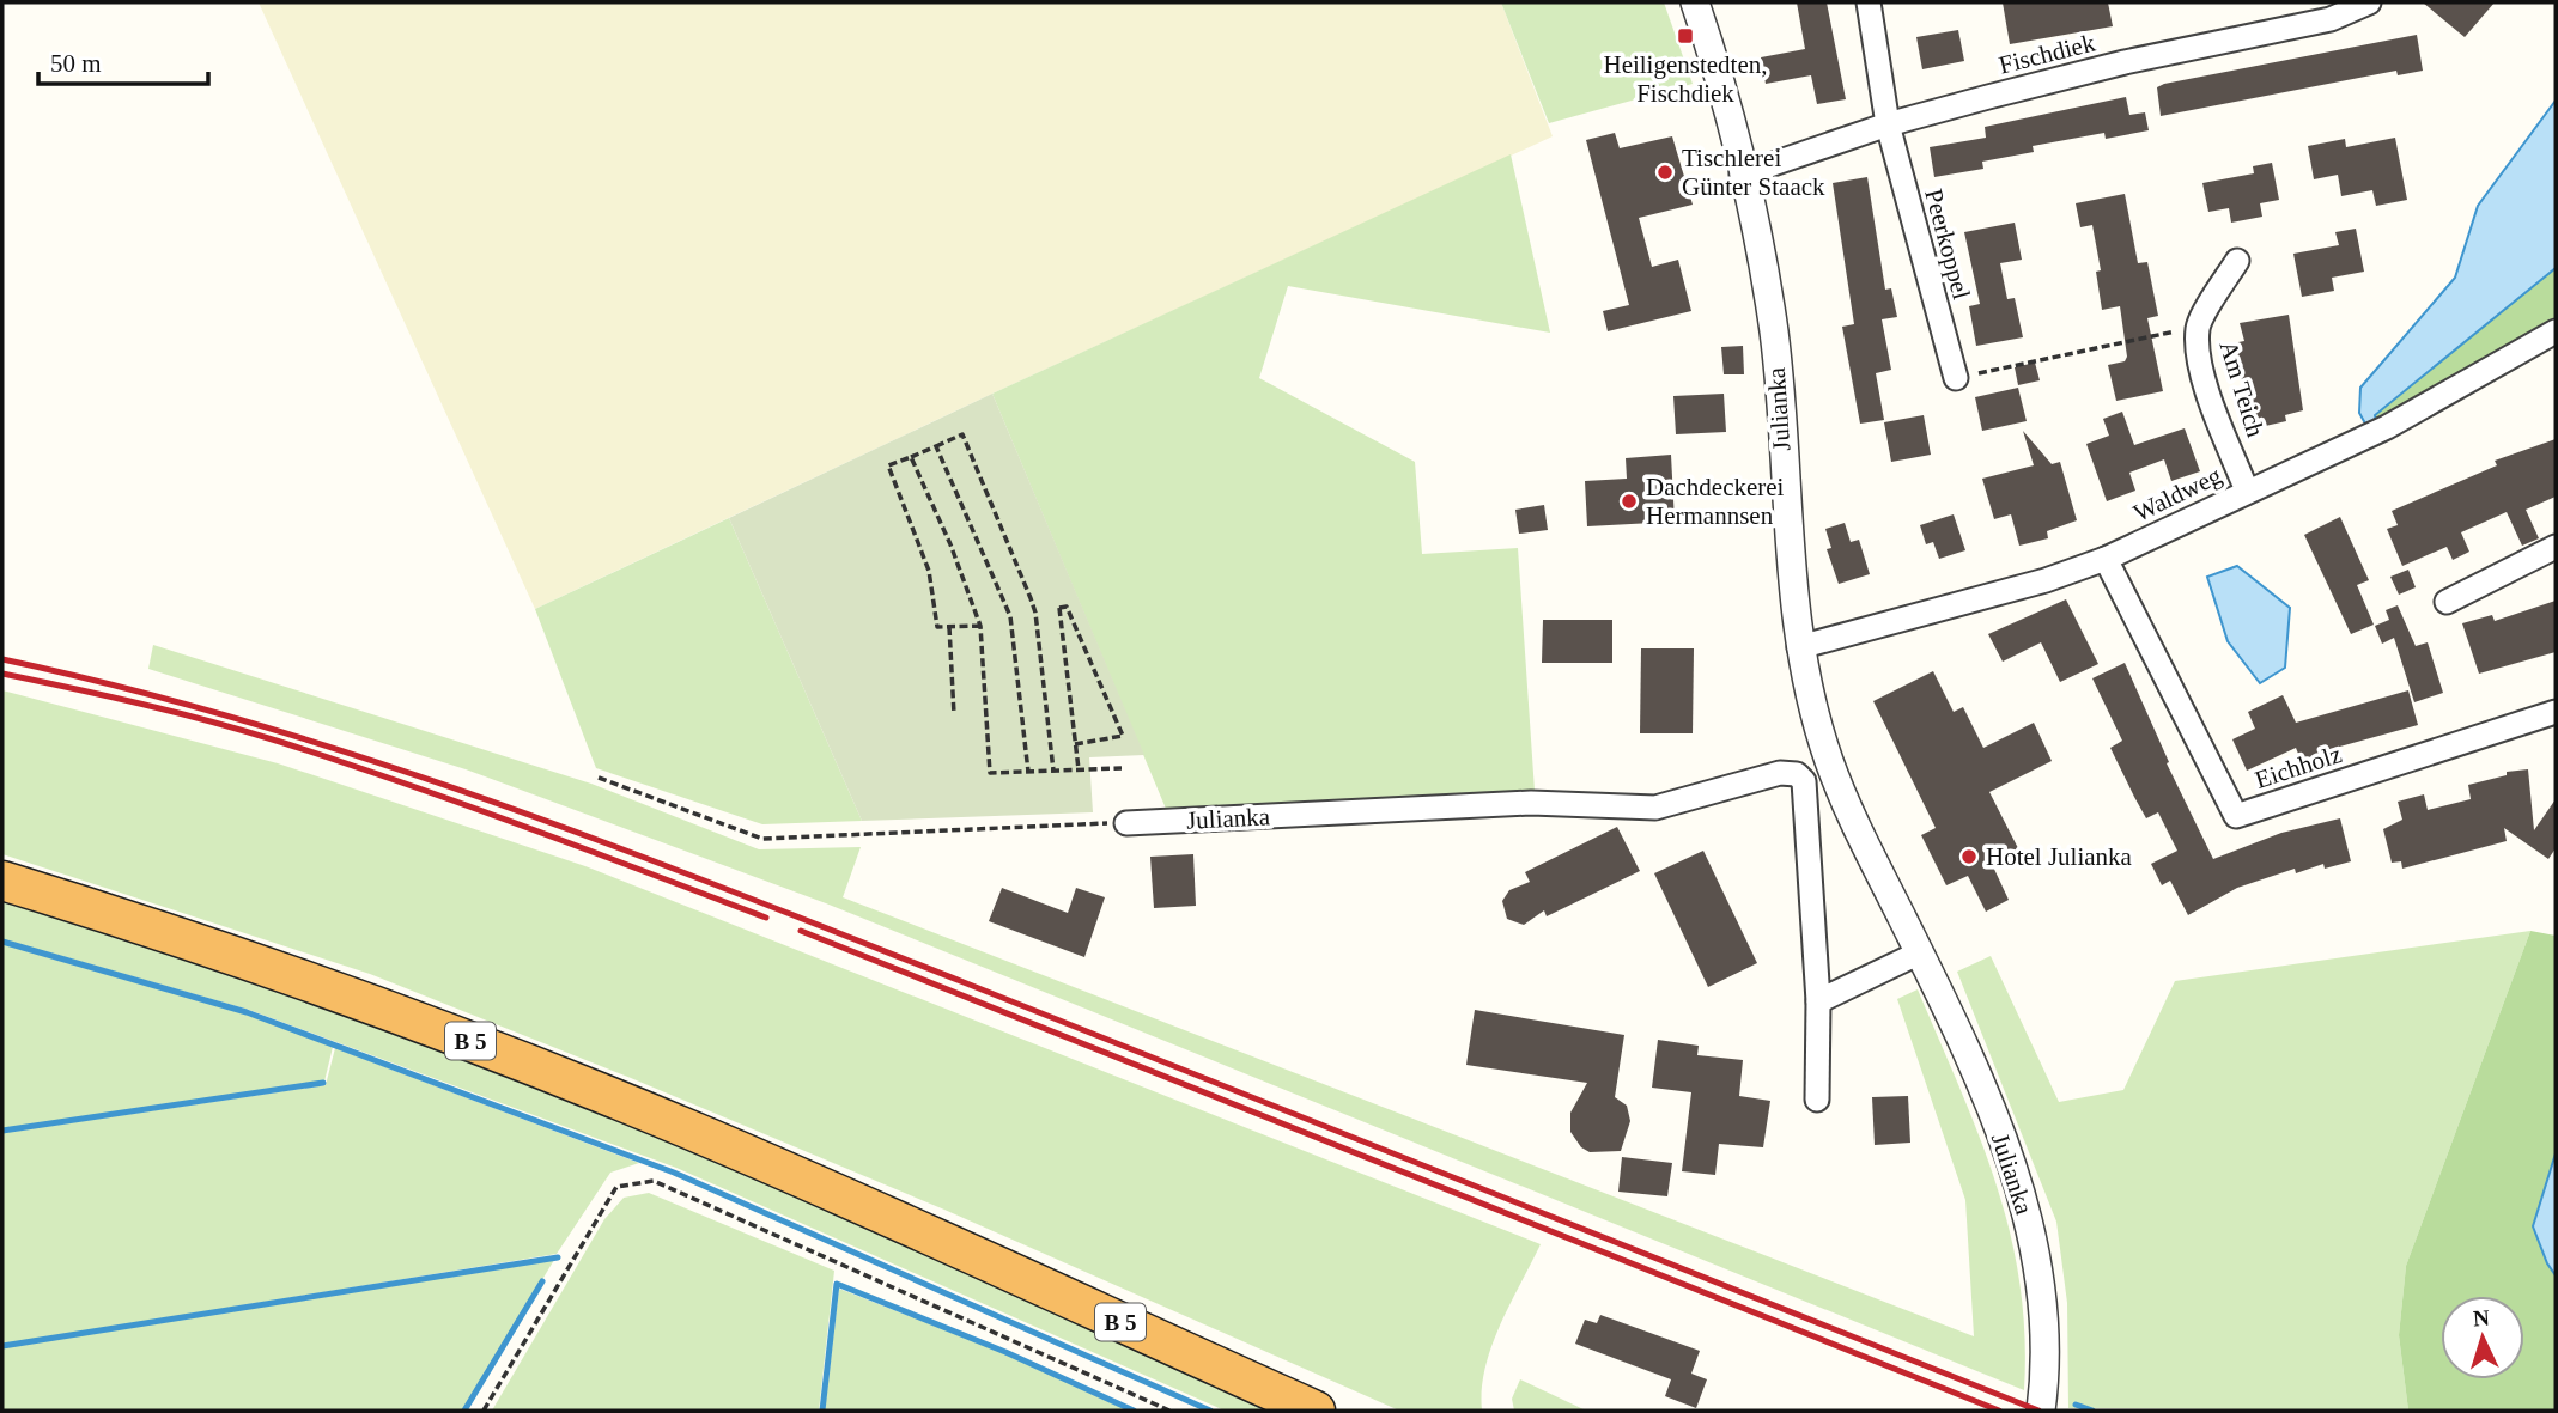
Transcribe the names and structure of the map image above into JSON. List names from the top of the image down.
{
  "streets": {
    "highway": ["B 5"],
    "street": [
      "Fischdiek",
      "Peerkoppel",
      "Am Teich",
      "Julianka",
      "Waldweg",
      "Eichholz"
    ]
  },
  "crossings": [
    ["Fischdiek", "Peerkoppel"],
    ["Fischdiek", "Julianka"],
    ["Am Teich", "Waldweg"],
    ["Julianka", "Waldweg"],
    ["Waldweg", "Eichholz"]
  ],
  "places": {
    "transit": ["Heiligenstedten, Fischdiek"],
    "other": ["Tischlerei Günter Staack", "Dachdeckerei Hermannsen", "Hotel Julianka"]
  },
  "scale_bar": "50 m",
  "north": "top"
}
